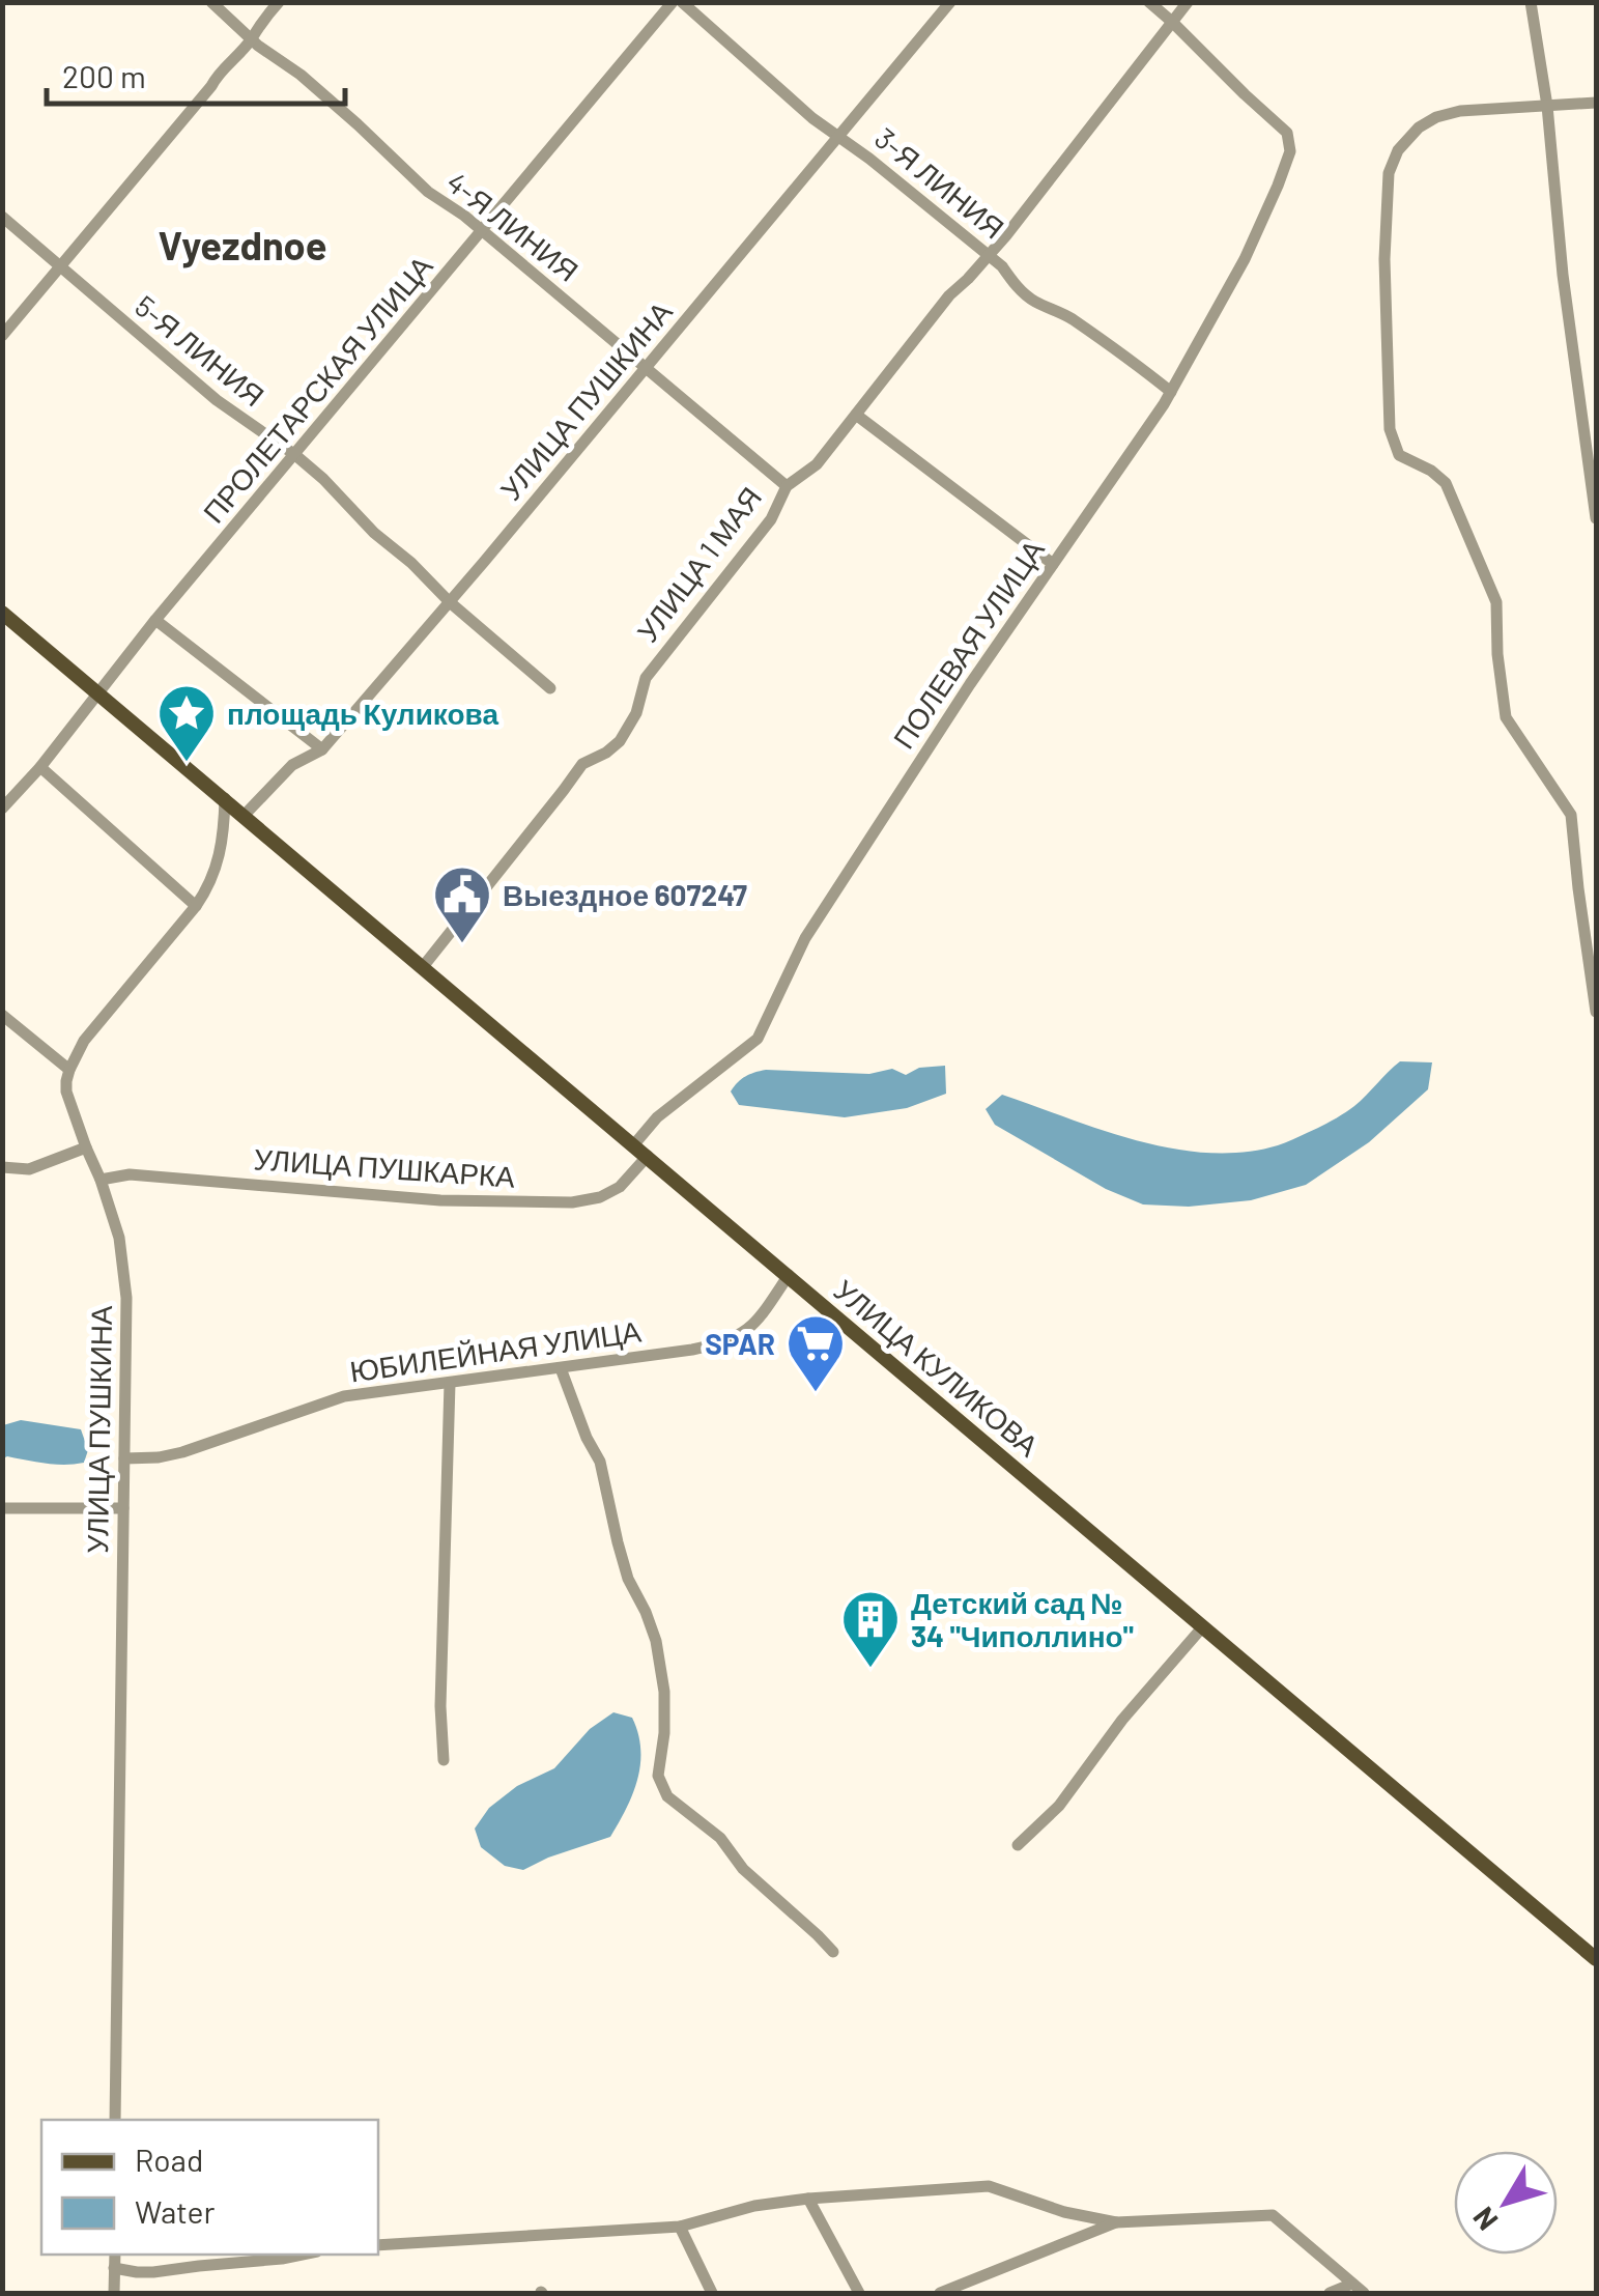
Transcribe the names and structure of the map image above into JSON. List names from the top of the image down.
{
  "streets": {
    "main road": ["УЛИЦА КУЛИКОВА"],
    "street": [
      "3-Я ЛИНИЯ",
      "4-Я ЛИНИЯ",
      "5-Я ЛИНИЯ",
      "ПРОЛЕТАРСКАЯ УЛИЦА",
      "УЛИЦА ПУШКИНА",
      "УЛИЦА 1 МАЯ",
      "ПОЛЕВАЯ УЛИЦА",
      "УЛИЦА ПУШКАРКА",
      "ЮБИЛЕЙНАЯ УЛИЦА"
    ]
  },
  "crossings": [
    ["3-Я ЛИНИЯ", "УЛИЦА ПУШКИНА"],
    ["3-Я ЛИНИЯ", "УЛИЦА 1 МАЯ"],
    ["3-Я ЛИНИЯ", "ПОЛЕВАЯ УЛИЦА"],
    ["4-Я ЛИНИЯ", "ПРОЛЕТАРСКАЯ УЛИЦА"],
    ["4-Я ЛИНИЯ", "УЛИЦА ПУШКИНА"],
    ["4-Я ЛИНИЯ", "УЛИЦА 1 МАЯ"],
    ["5-Я ЛИНИЯ", "ПРОЛЕТАРСКАЯ УЛИЦА"],
    ["5-Я ЛИНИЯ", "УЛИЦА ПУШКИНА"],
    ["УЛИЦА ПУШКИНА", "УЛИЦА ПУШКАРКА"],
    ["УЛИЦА ПУШКИНА", "ЮБИЛЕЙНАЯ УЛИЦА"],
    ["УЛИЦА ПУШКИНА", "УЛИЦА КУЛИКОВА"],
    ["УЛИЦА 1 МАЯ", "ПОЛЕВАЯ УЛИЦА"],
    ["УЛИЦА 1 МАЯ", "УЛИЦА КУЛИКОВА"],
    ["ПОЛЕВАЯ УЛИЦА", "УЛИЦА КУЛИКОВА"],
    ["УЛИЦА ПУШКАРКА", "УЛИЦА КУЛИКОВА"],
    ["ЮБИЛЕЙНАЯ УЛИЦА", "УЛИЦА КУЛИКОВА"]
  ],
  "districts": ["Vyezdnoe"],
  "places": {
    "place": ["площадь Куликова"],
    "public building": ["Выездное 607247"],
    "supermarket": ["SPAR"],
    "building": ["Детский сад № 34 \"Чиполлино\""]
  },
  "legend": ["Road", "Water"],
  "scale_bar": "200 m",
  "north": "bottom left"
}
